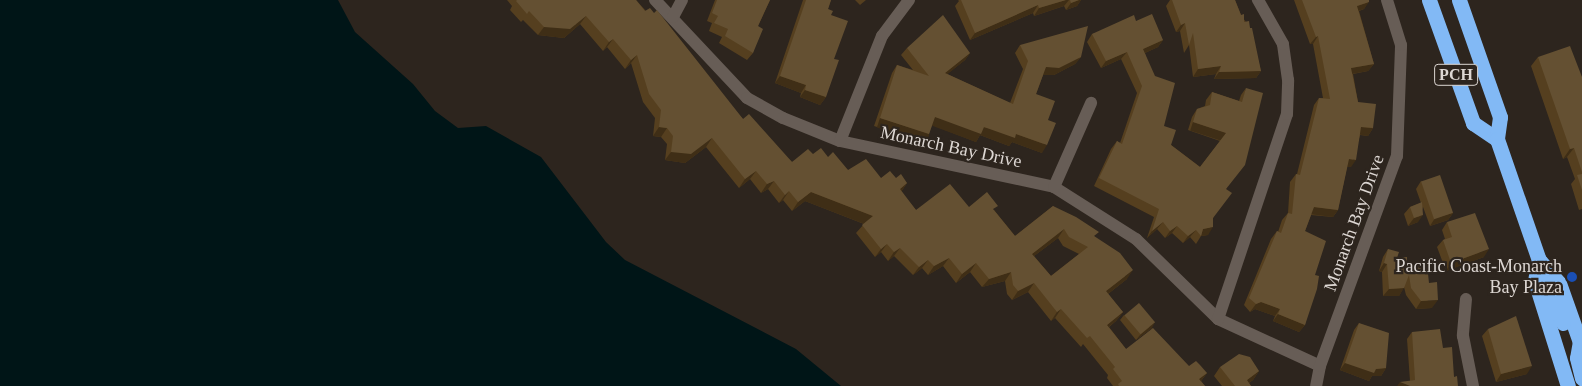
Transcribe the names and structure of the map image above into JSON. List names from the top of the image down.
{
  "streets": {
    "highway": ["PCH"],
    "street": ["Monarch Bay Drive"]
  },
  "places": ["Pacific Coast-Monarch Bay Plaza"]
}
